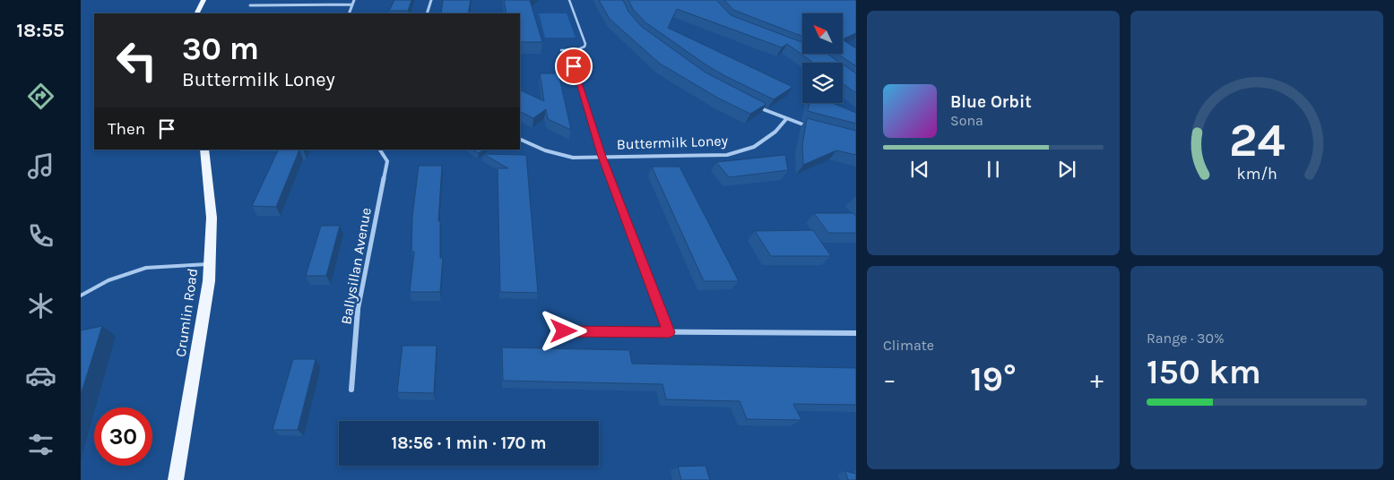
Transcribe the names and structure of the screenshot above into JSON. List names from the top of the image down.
{
  "streets": {
    "main road": ["Crumlin Road"],
    "street": ["Buttermilk Loney", "Ballysillan Avenue"]
  },
  "north": "top left",
  "page": {
    "tabs": "18:55",
    "turn": ["30 m", "Buttermilk Loney"],
    "song": ["Blue Orbit", "Sona"],
    "then": "Then",
    "tile": [
      "Climate",
      ["Range · 30%", "150 km"]
    ],
    "heat": ["−", "19°", "+"],
    "limit": "30",
    "trip": "18:56 · 1 min · 170 m",
    "gauge": ["24", "km/h"]
  }
}
